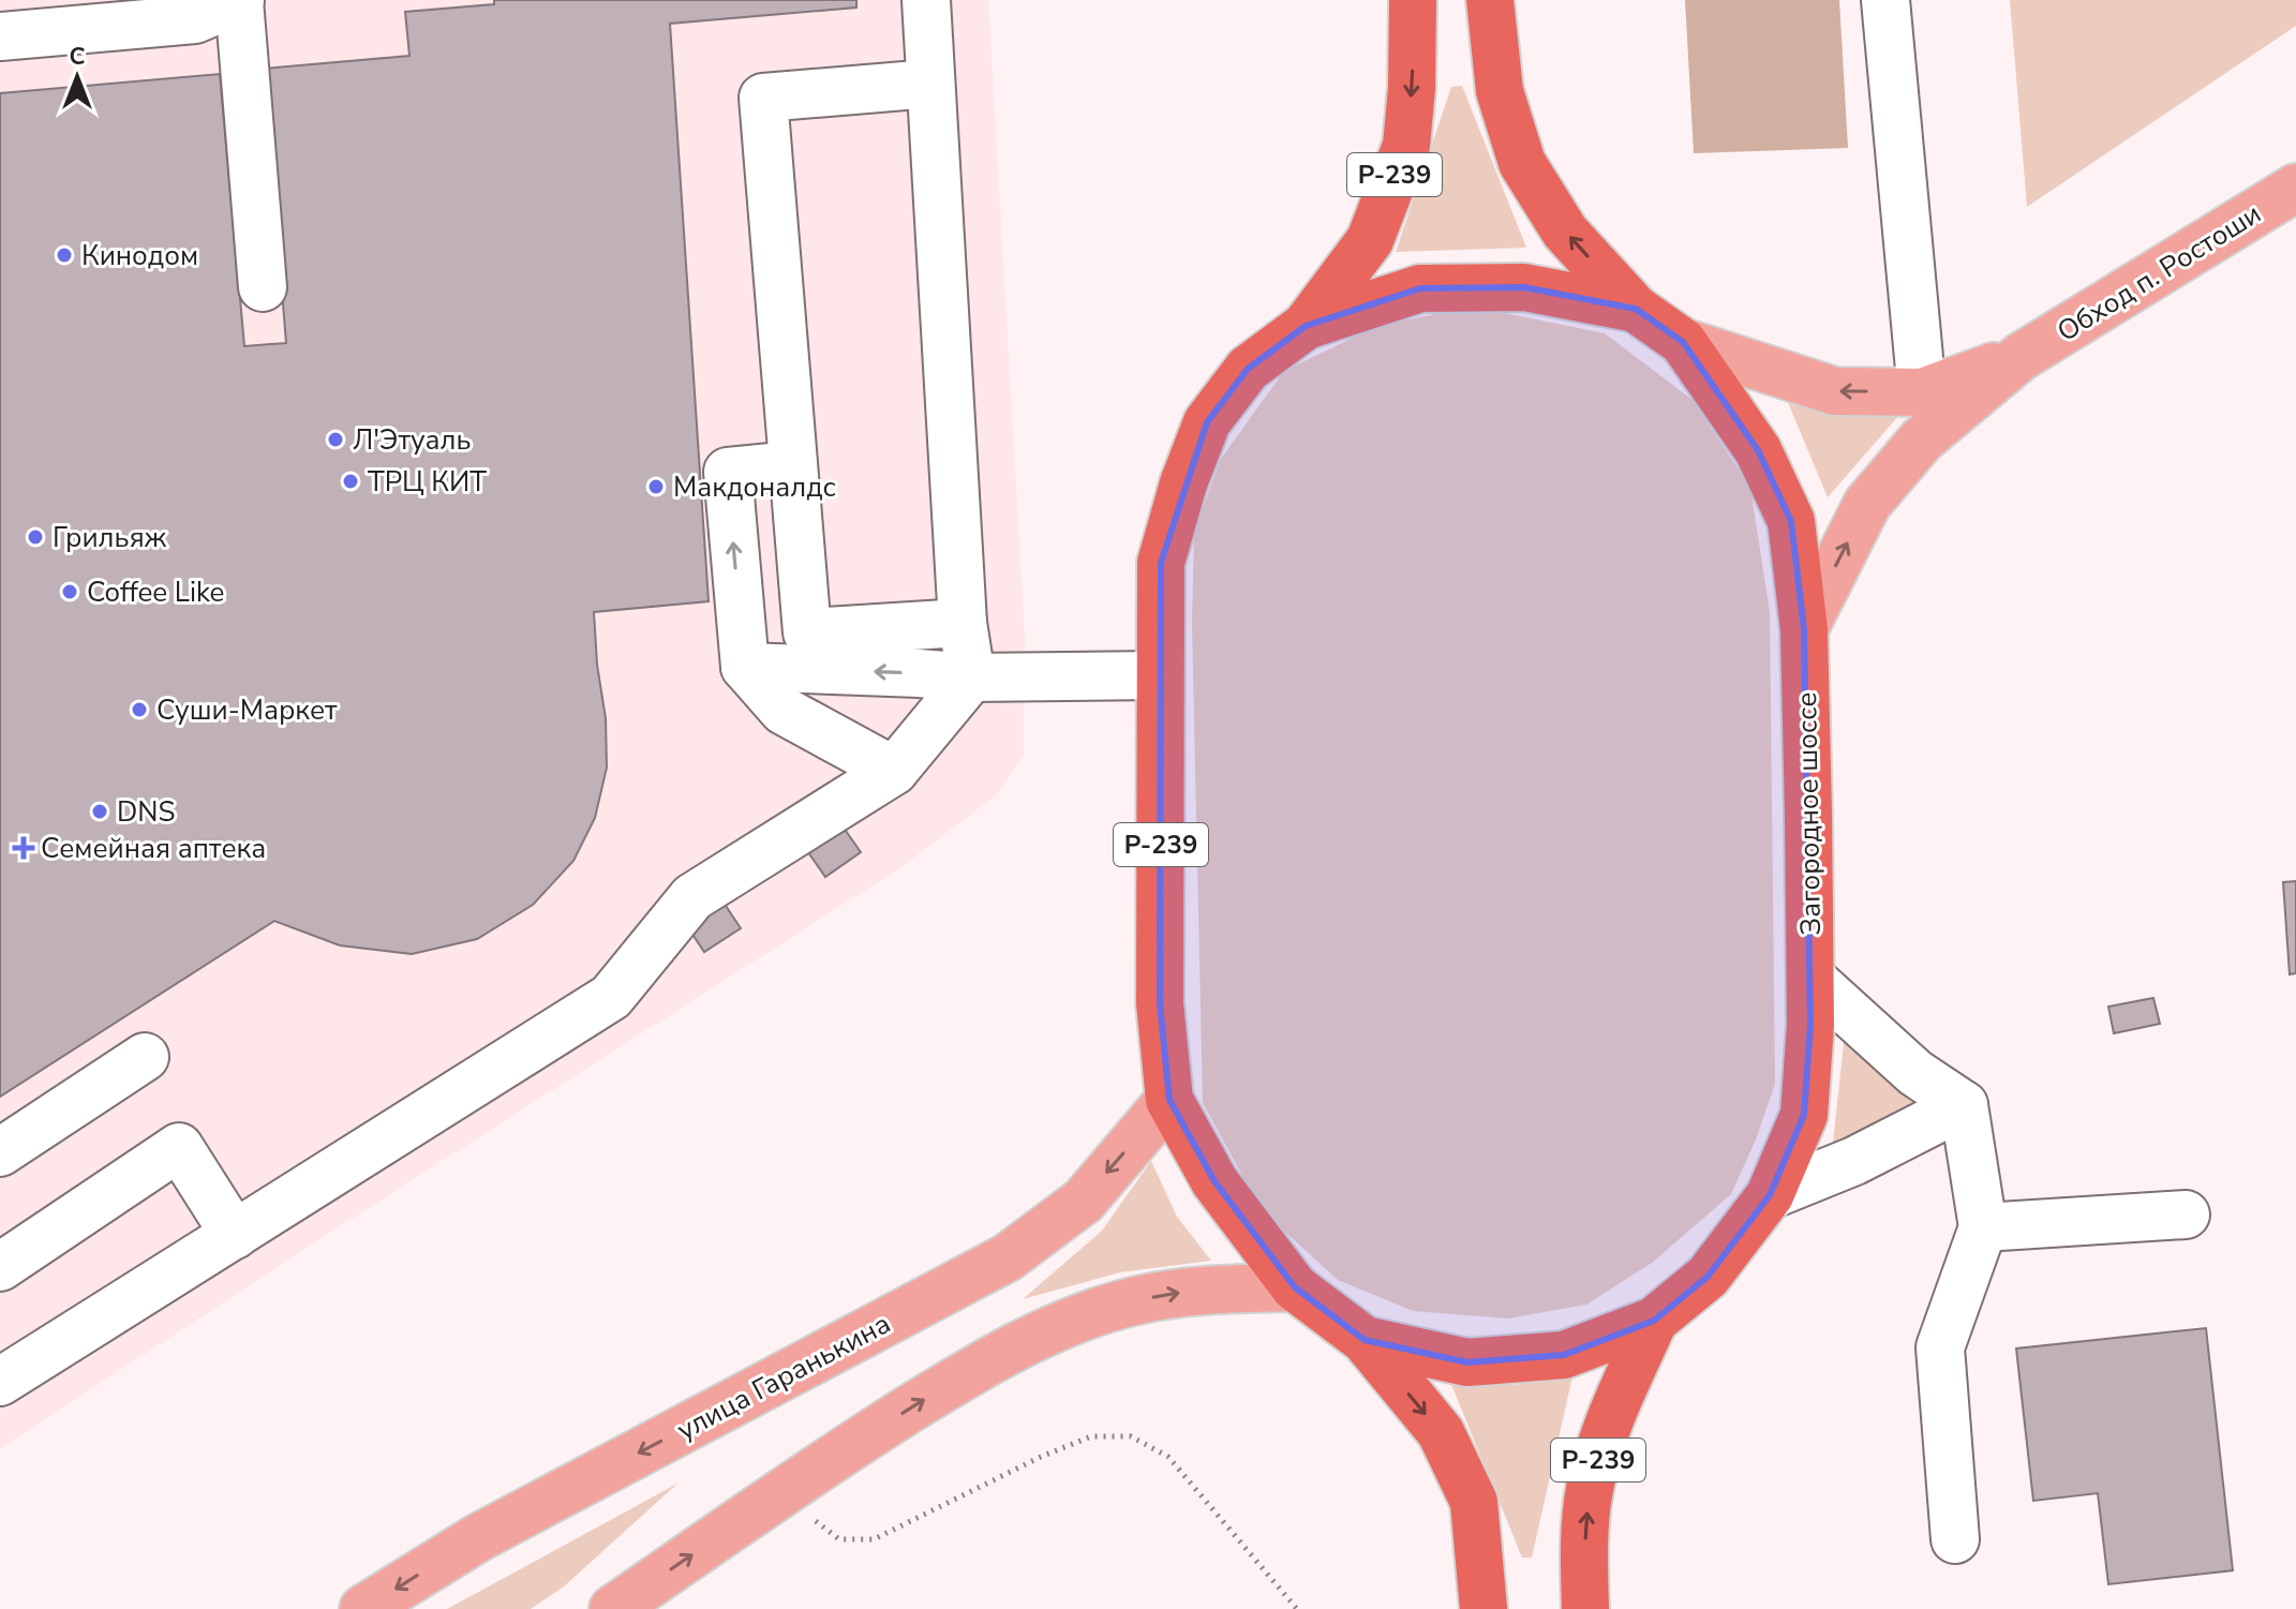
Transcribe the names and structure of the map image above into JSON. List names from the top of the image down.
{
  "streets": {
    "highway": ["Р-239", "Загородное шоссе"],
    "main road": ["Обход п. Ростоши", "улица Гаранькина"]
  },
  "crossings": [
    ["Обход п. Ростоши", "Загородное шоссе"],
    ["Загородное шоссе", "улица Гаранькина"]
  ],
  "places": {
    "other": [
      "Кинодом",
      "Л'Этуаль",
      "ТРЦ КИТ",
      "Макдоналдс",
      "Грильяж",
      "Coffee Like",
      "Суши-Маркет",
      "DNS"
    ],
    "health": ["Семейная аптека"]
  },
  "north": "top"
}
